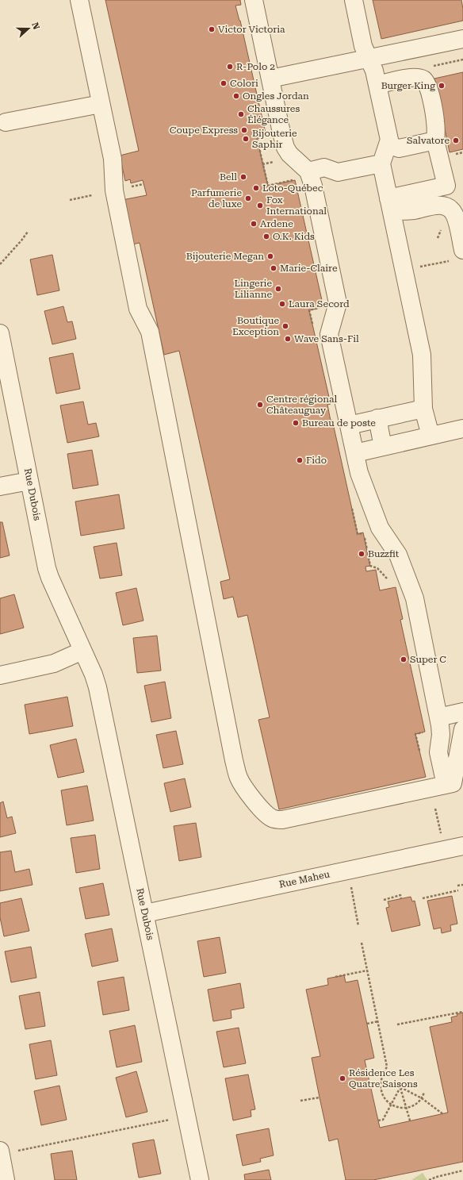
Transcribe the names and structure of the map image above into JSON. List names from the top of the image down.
{
  "streets": {
    "street": ["Rue Dubois", "Rue Maheu"]
  },
  "crossings": [
    ["Rue Dubois", "Rue Maheu"]
  ],
  "places": [
    "Victor Victoria",
    "R-Polo 2",
    "Colori",
    "Burger King",
    "Ongles Jordan",
    "Chaussures Élégance",
    "Coupe Express",
    "Bijouterie Saphir",
    "Salvatore",
    "Bell",
    "Loto-Québec",
    "Parfumerie de luxe",
    "Fox International",
    "Ardene",
    "O.K. Kids",
    "Bijouterie Megan",
    "Marie-Claire",
    "Lingerie Lilianne",
    "Laura Secord",
    "Boutique Exception",
    "Wave Sans-Fil",
    "Centre régional Châteauguay",
    "Bureau de poste",
    "Fido",
    "Buzzfit",
    "Super C",
    "Résidence Les Quatre Saisons"
  ],
  "north": "right"
}
